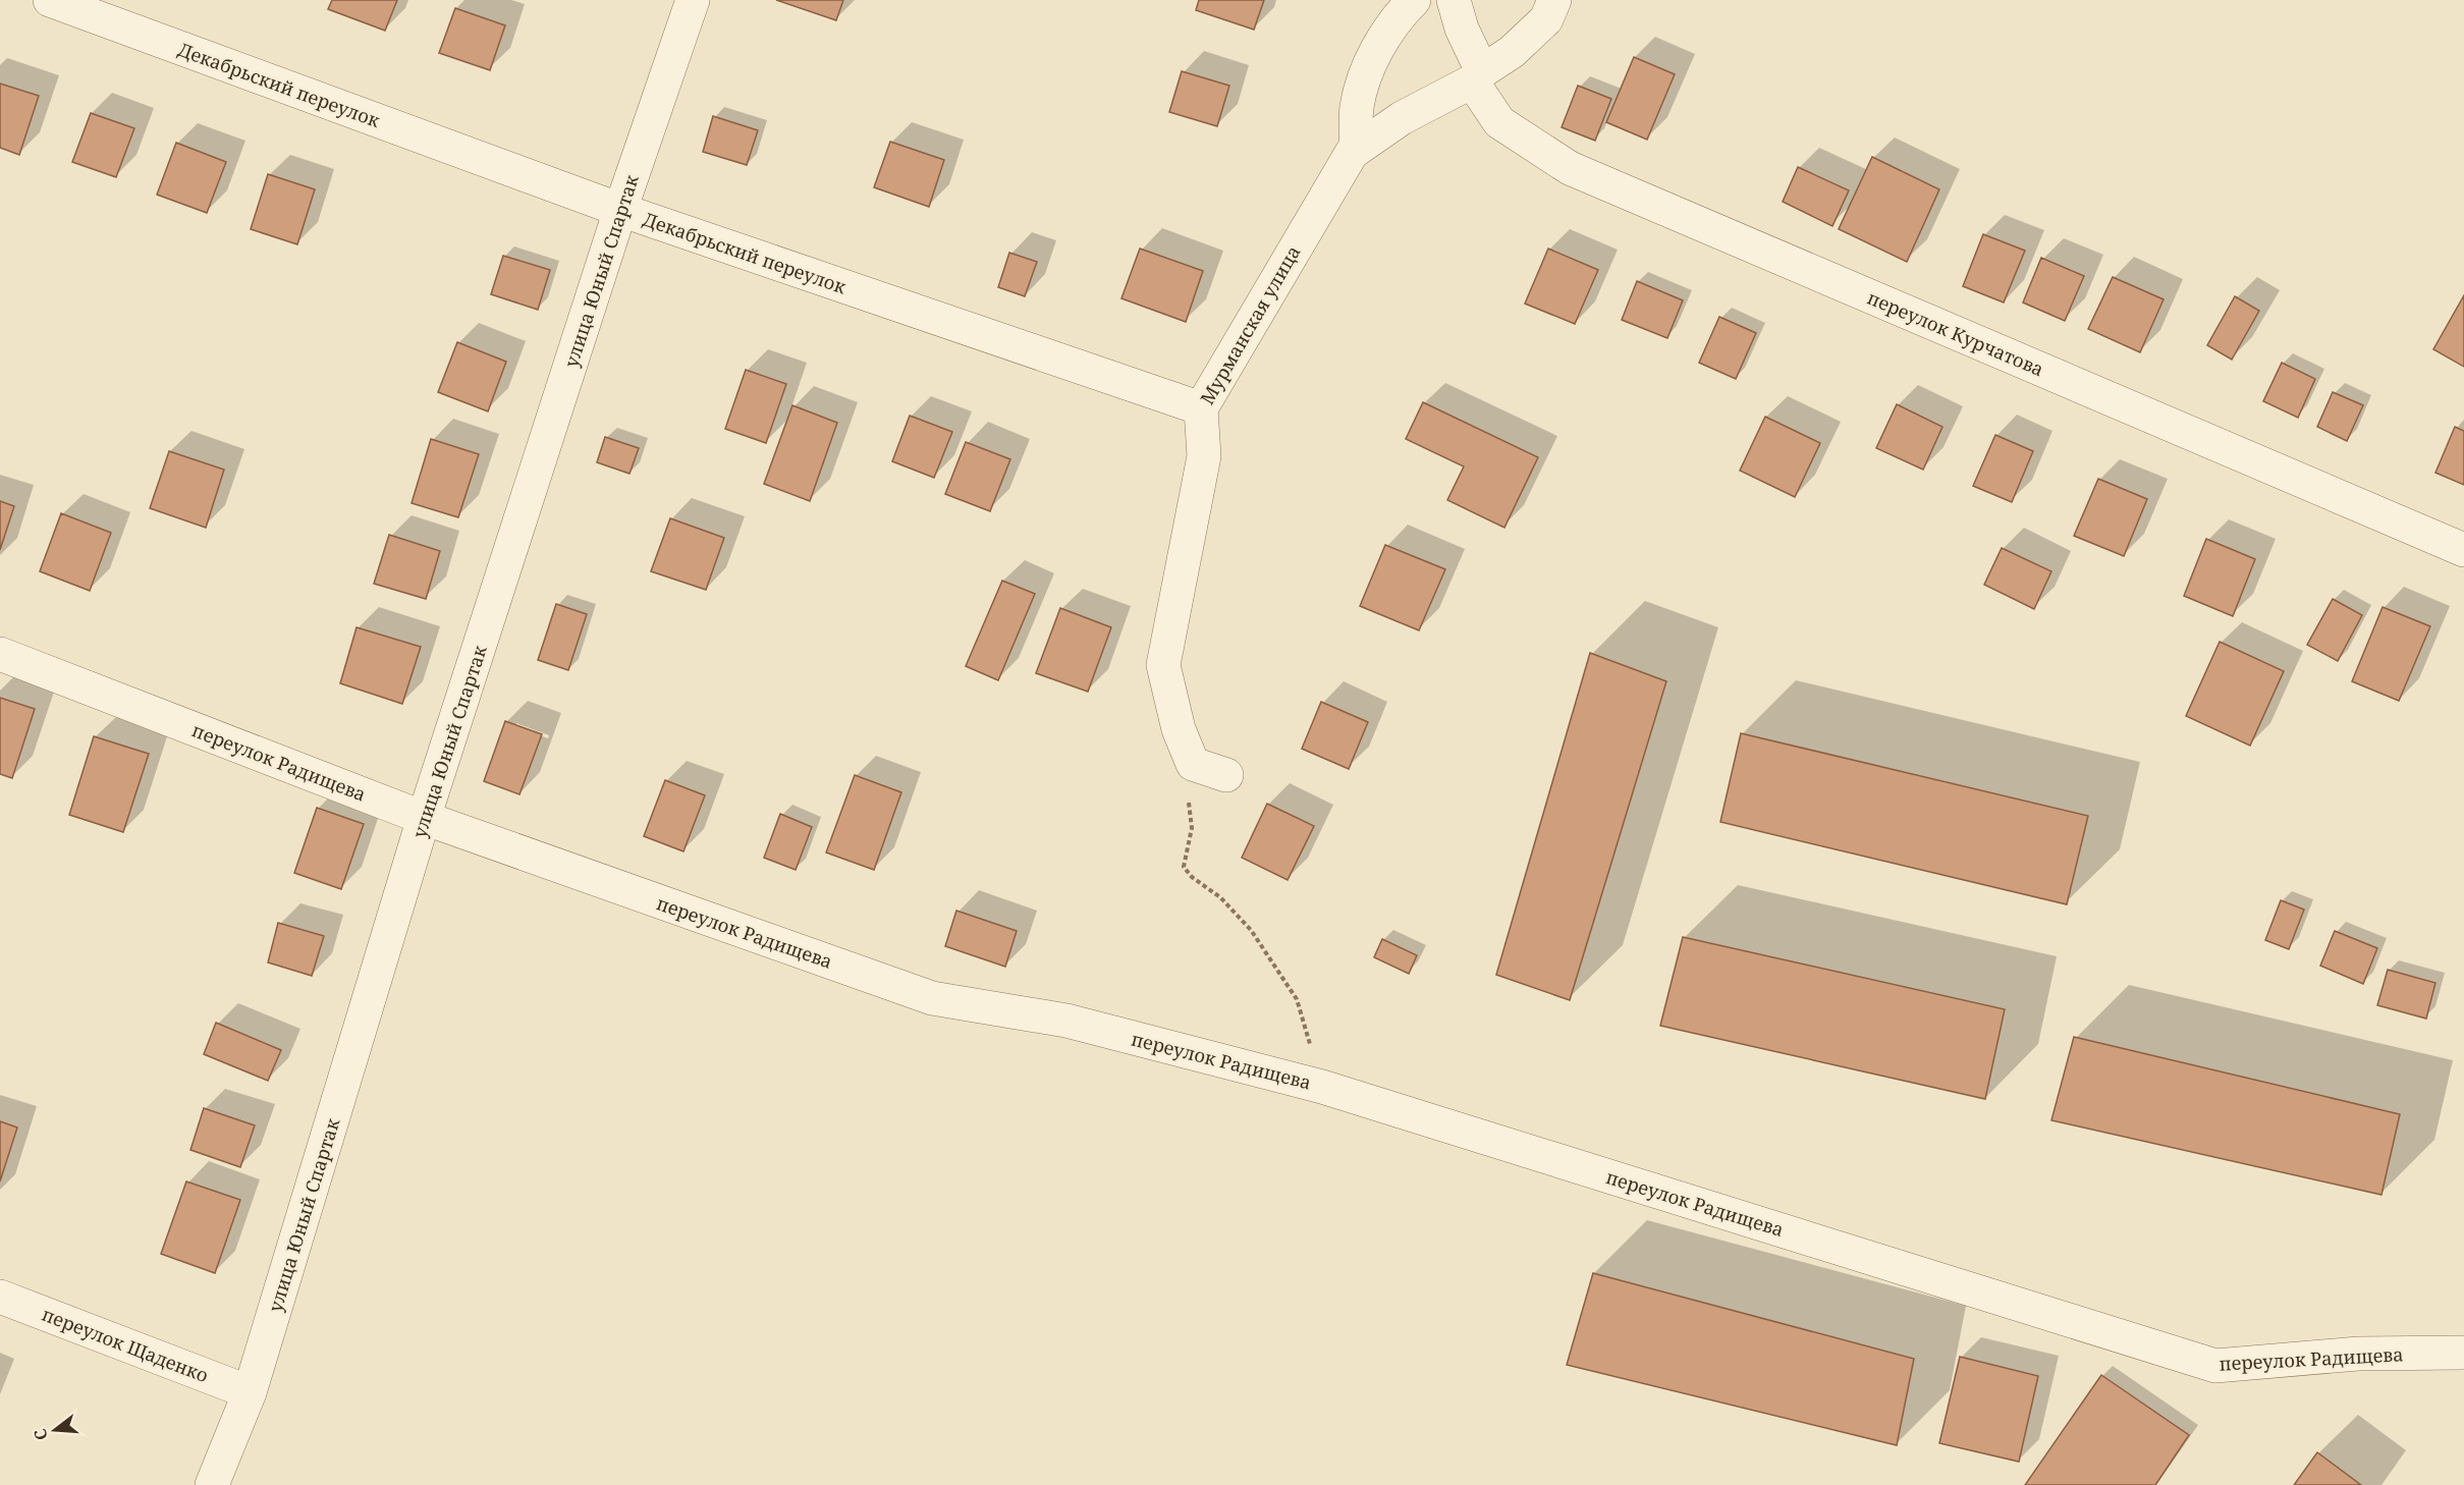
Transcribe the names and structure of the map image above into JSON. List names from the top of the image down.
{
  "streets": {
    "street": [
      "Декабрьский переулок",
      "улица Юный Спартак",
      "Мурманская улица",
      "переулок Курчатова",
      "переулок Радищева",
      "переулок Щаденко"
    ]
  },
  "crossings": [
    ["Декабрьский переулок", "улица Юный Спартак"],
    ["Декабрьский переулок", "Мурманская улица"],
    ["улица Юный Спартак", "переулок Радищева"],
    ["улица Юный Спартак", "переулок Щаденко"],
    ["Мурманская улица", "переулок Курчатова"]
  ],
  "north": "left"
}
